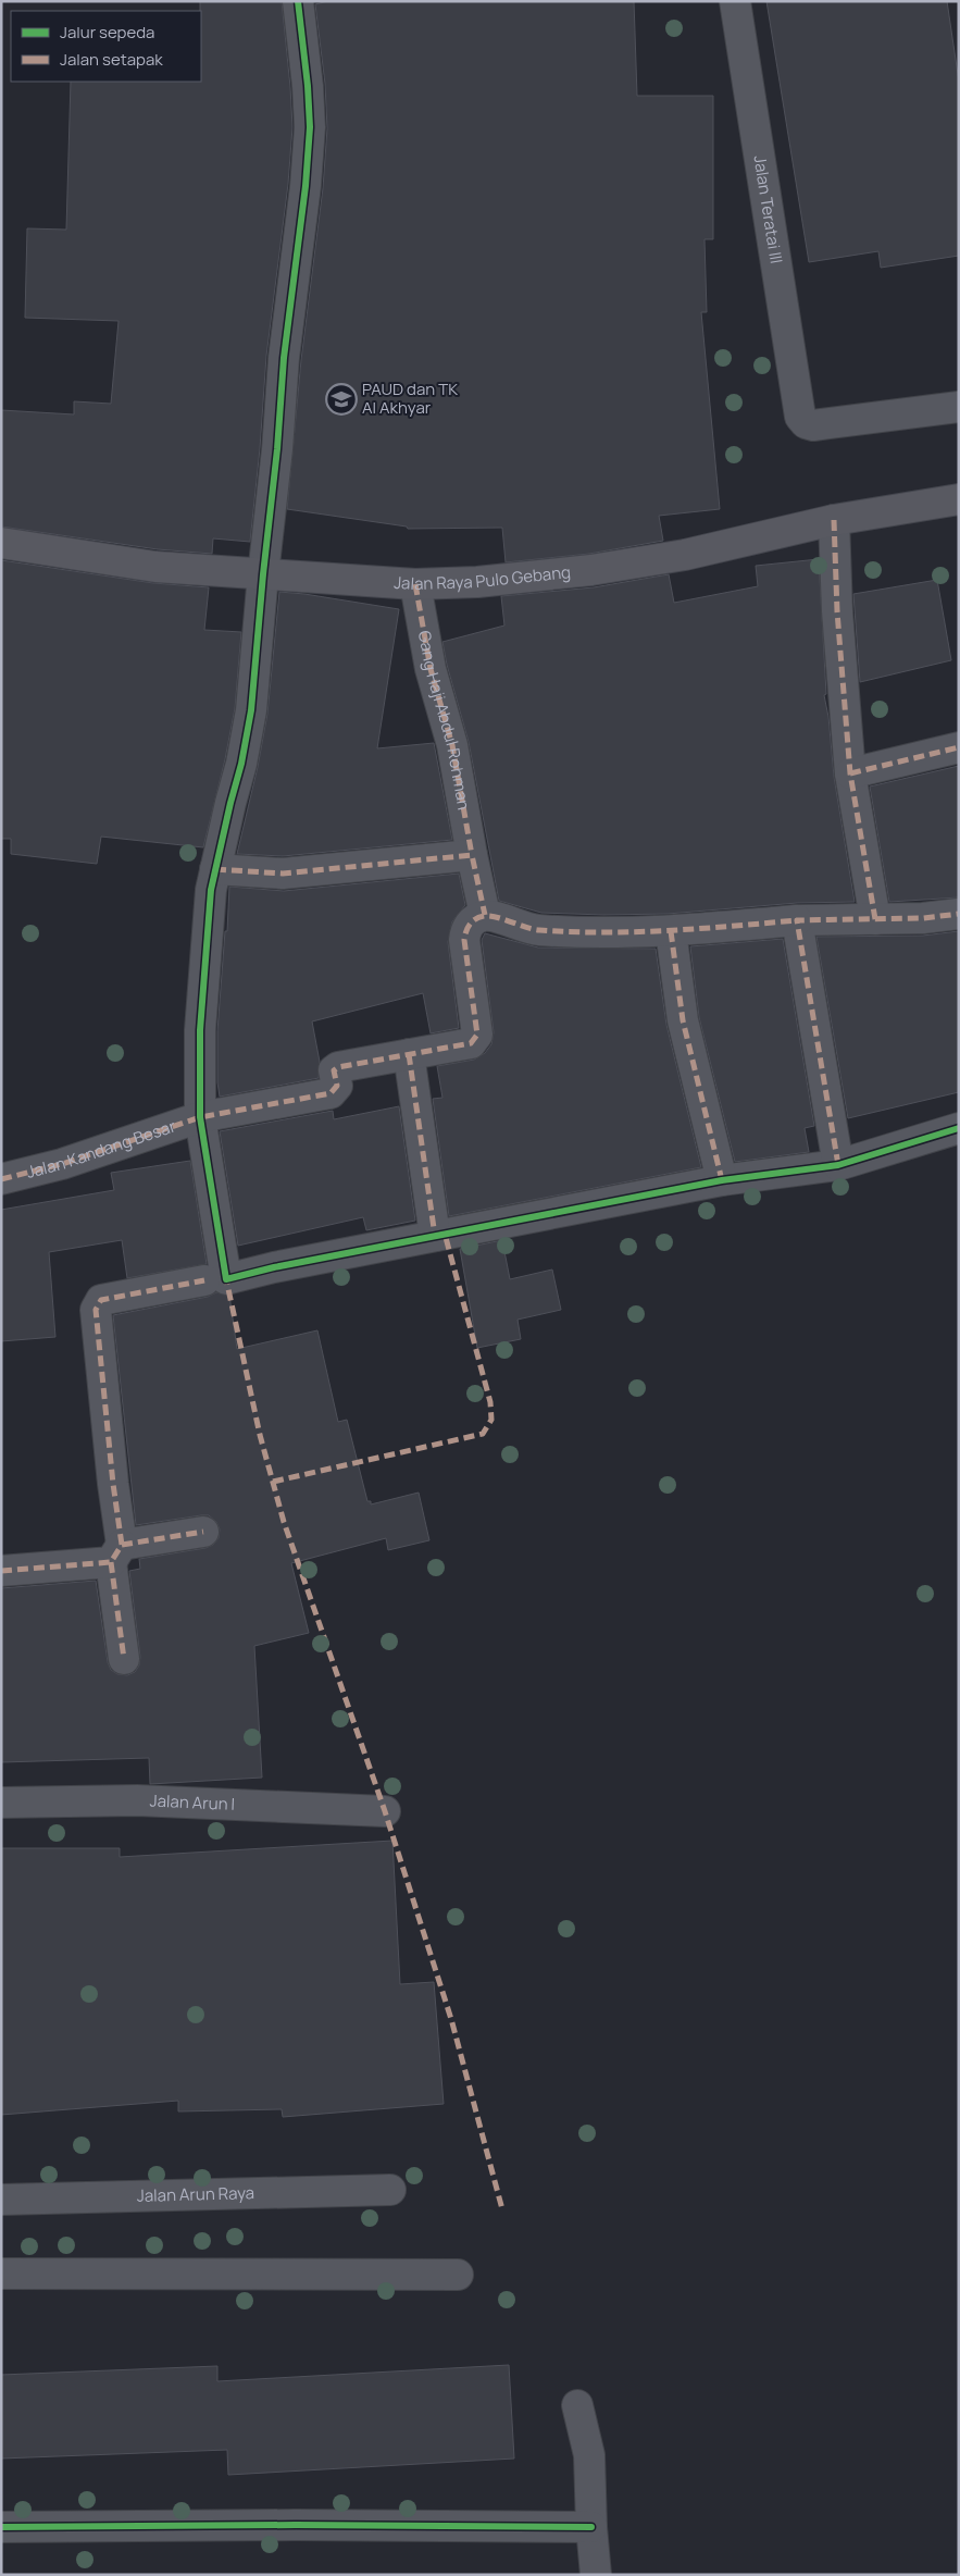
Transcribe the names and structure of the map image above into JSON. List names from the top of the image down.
{
  "streets": {
    "main road": ["Jalan Raya Pulo Gebang"],
    "street": [
      "Jalan Teratai III",
      "Gang Haji Abdul Rohman",
      "Jalan Kandang Besar",
      "Jalan Arun I",
      "Jalan Arun Raya"
    ]
  },
  "crossings": [
    ["Jalan Raya Pulo Gebang", "Gang Haji Abdul Rohman"]
  ],
  "places": {
    "school or university": ["PAUD dan TK Al Akhyar"]
  },
  "legend": ["Jalur sepeda", "Jalan setapak"]
}
